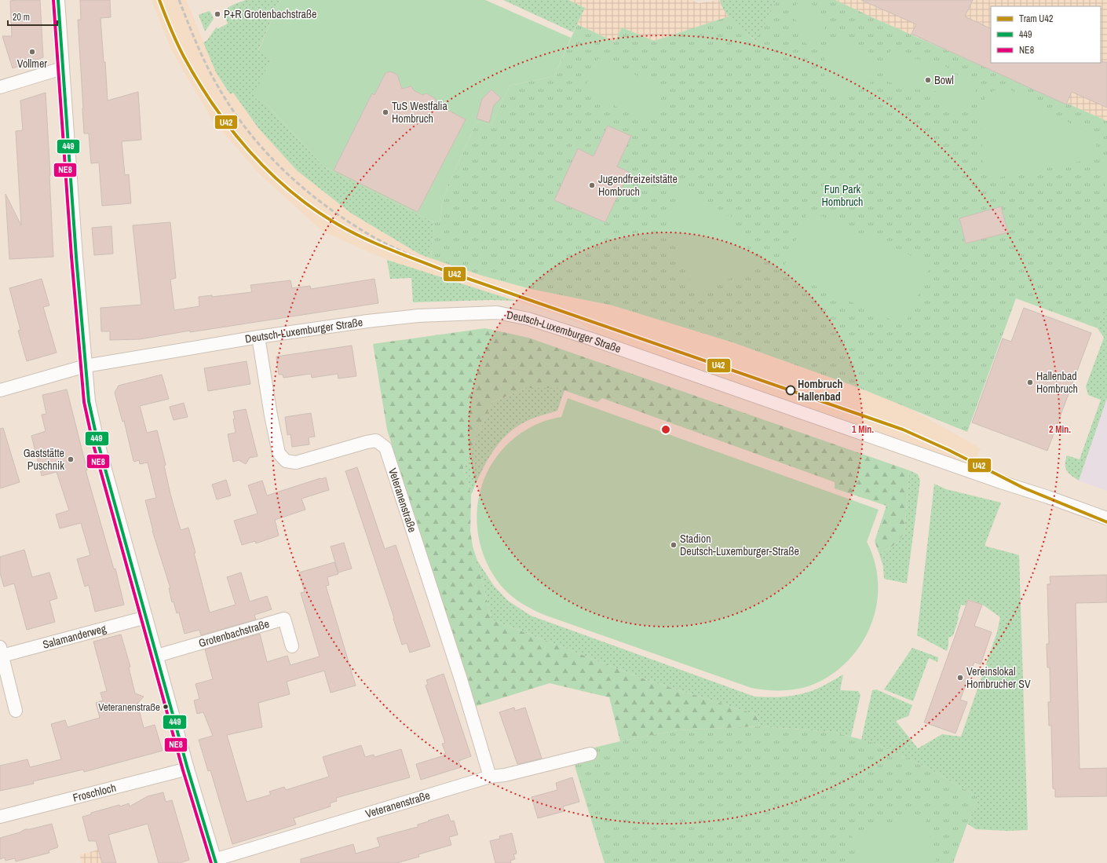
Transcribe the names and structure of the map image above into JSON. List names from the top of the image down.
{
  "streets": {
    "street": [
      "Deutsch-Luxemburger Straße",
      "Veteranenstraße",
      "Grotenbachstraße",
      "Salamanderweg",
      "Froschloch"
    ]
  },
  "crossings": [
    ["Deutsch-Luxemburger Straße", "Veteranenstraße"]
  ],
  "parks": ["Fun Park Hombruch"],
  "places": [
    "P+R Grotenbachstraße",
    "Vollmer",
    "Bowl",
    "TuS Westfalia Hombruch",
    "Jugendfreizeitstätte Hombruch",
    "Hallenbad Hombruch",
    "Hombruch Hallenbad",
    "Gaststätte Puschnik",
    "Stadion Deutsch-Luxemburger-Straße",
    "Vereinslokal Hombrucher SV",
    "Veteranenstraße"
  ],
  "lines": ["tram line U42", "transit line 449", "transit line NE8"],
  "legend": ["Tram U42", "449", "NE8"],
  "scale_bar": "20 m",
  "rings": ["1 Min.", "2 Min."]
}
